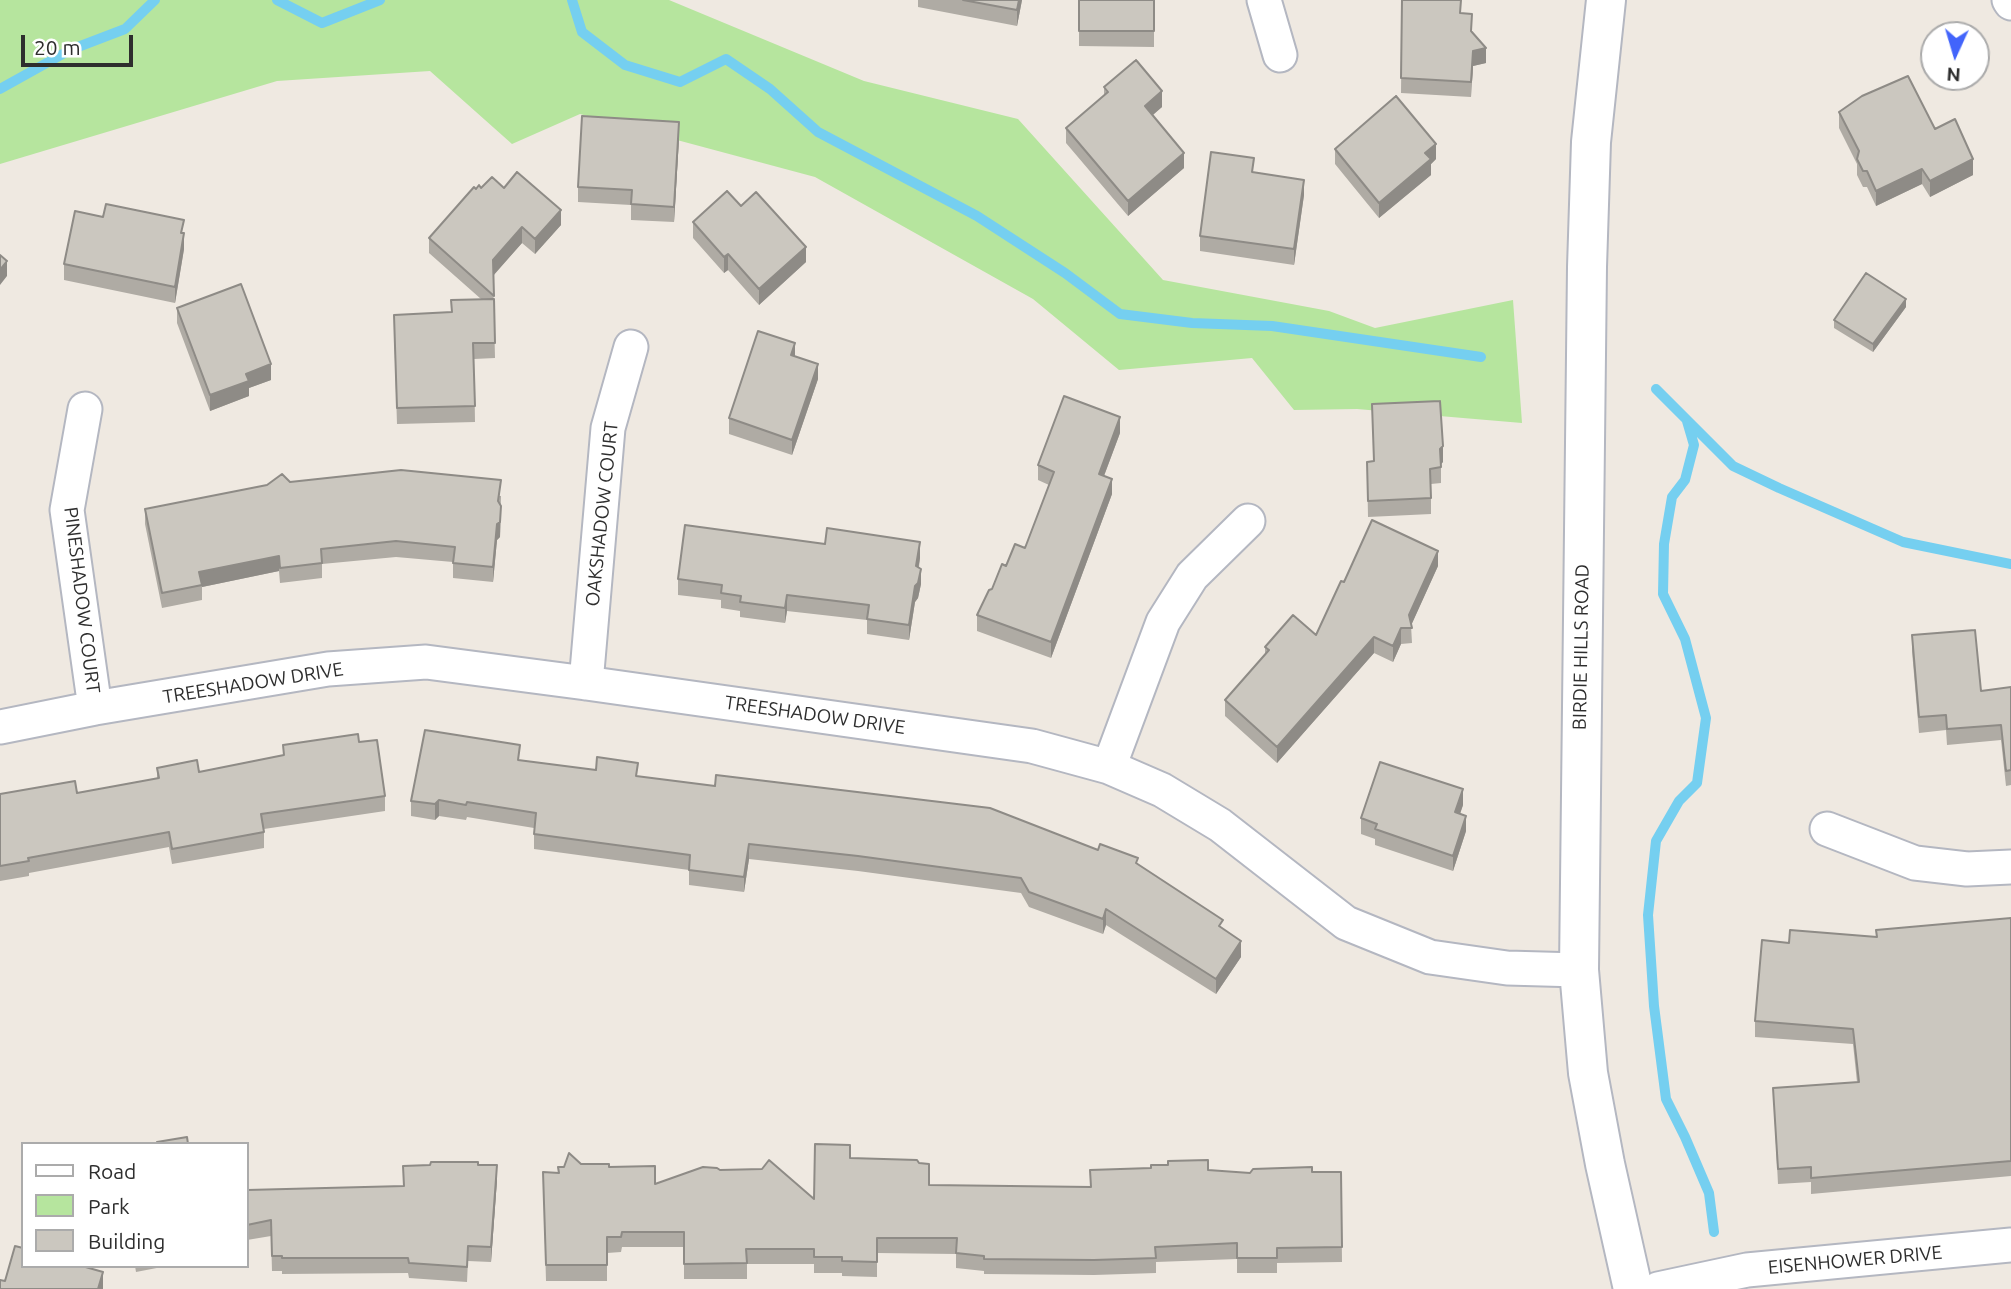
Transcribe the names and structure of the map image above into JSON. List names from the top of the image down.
{
  "streets": {
    "main road": ["BIRDIE HILLS ROAD"],
    "street": [
      "OAKSHADOW COURT",
      "PINESHADOW COURT",
      "TREESHADOW DRIVE",
      "EISENHOWER DRIVE"
    ]
  },
  "crossings": [
    ["OAKSHADOW COURT", "TREESHADOW DRIVE"],
    ["PINESHADOW COURT", "TREESHADOW DRIVE"],
    ["BIRDIE HILLS ROAD", "TREESHADOW DRIVE"]
  ],
  "legend": ["Road", "Park", "Building"],
  "scale_bar": "20 m",
  "north": "bottom"
}
